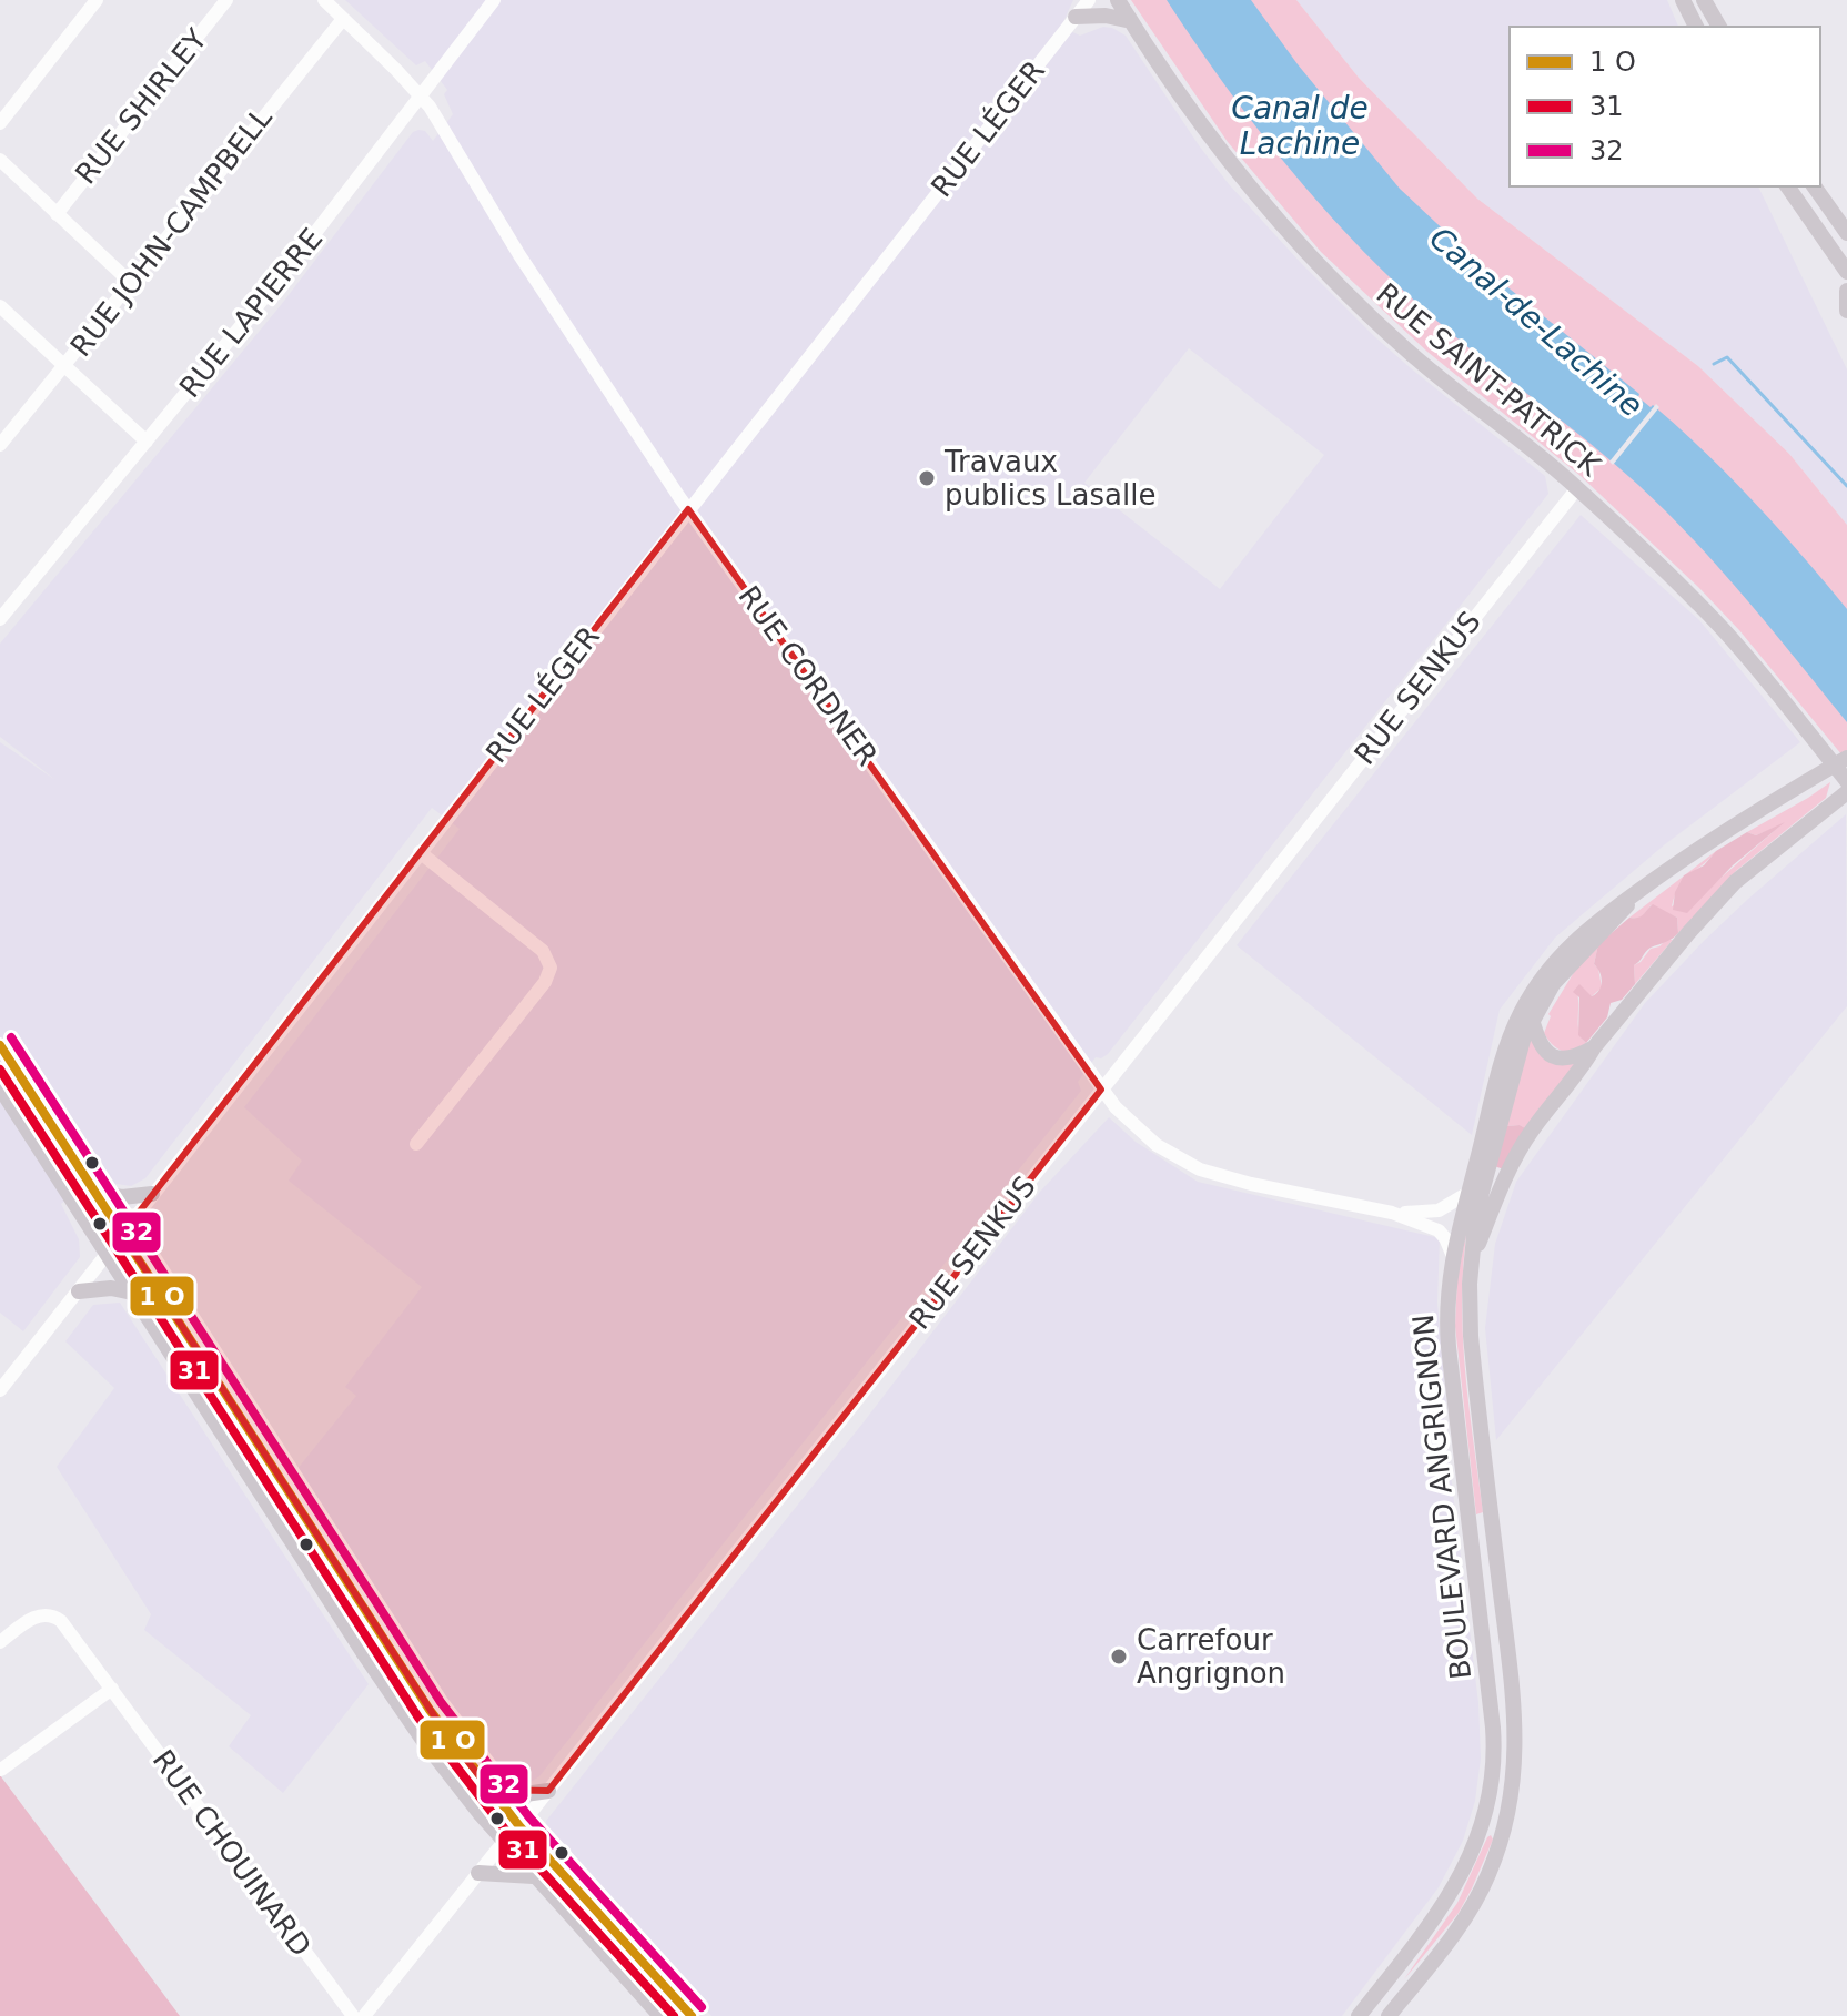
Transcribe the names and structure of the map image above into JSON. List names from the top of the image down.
{
  "streets": {
    "main road": ["RUE SAINT-PATRICK", "BOULEVARD ANGRIGNON"],
    "street": [
      "RUE SHIRLEY",
      "RUE LÉGER",
      "RUE JOHN-CAMPBELL",
      "RUE LAPIERRE",
      "RUE CORDNER",
      "RUE SENKUS",
      "RUE CHOUINARD"
    ]
  },
  "crossings": [
    ["RUE LÉGER", "RUE CORDNER"],
    ["RUE JOHN-CAMPBELL", "RUE CORDNER"],
    ["RUE LAPIERRE", "RUE CORDNER"],
    ["RUE SAINT-PATRICK", "RUE SENKUS"],
    ["RUE CORDNER", "RUE SENKUS"]
  ],
  "water": ["Canal de Lachine", "Canal-de-Lachine"],
  "places": ["Travaux publics Lasalle", "Carrefour Angrignon"],
  "lines": ["transit line 32", "transit line 31"],
  "legend": ["1 O", "31", "32"]
}
